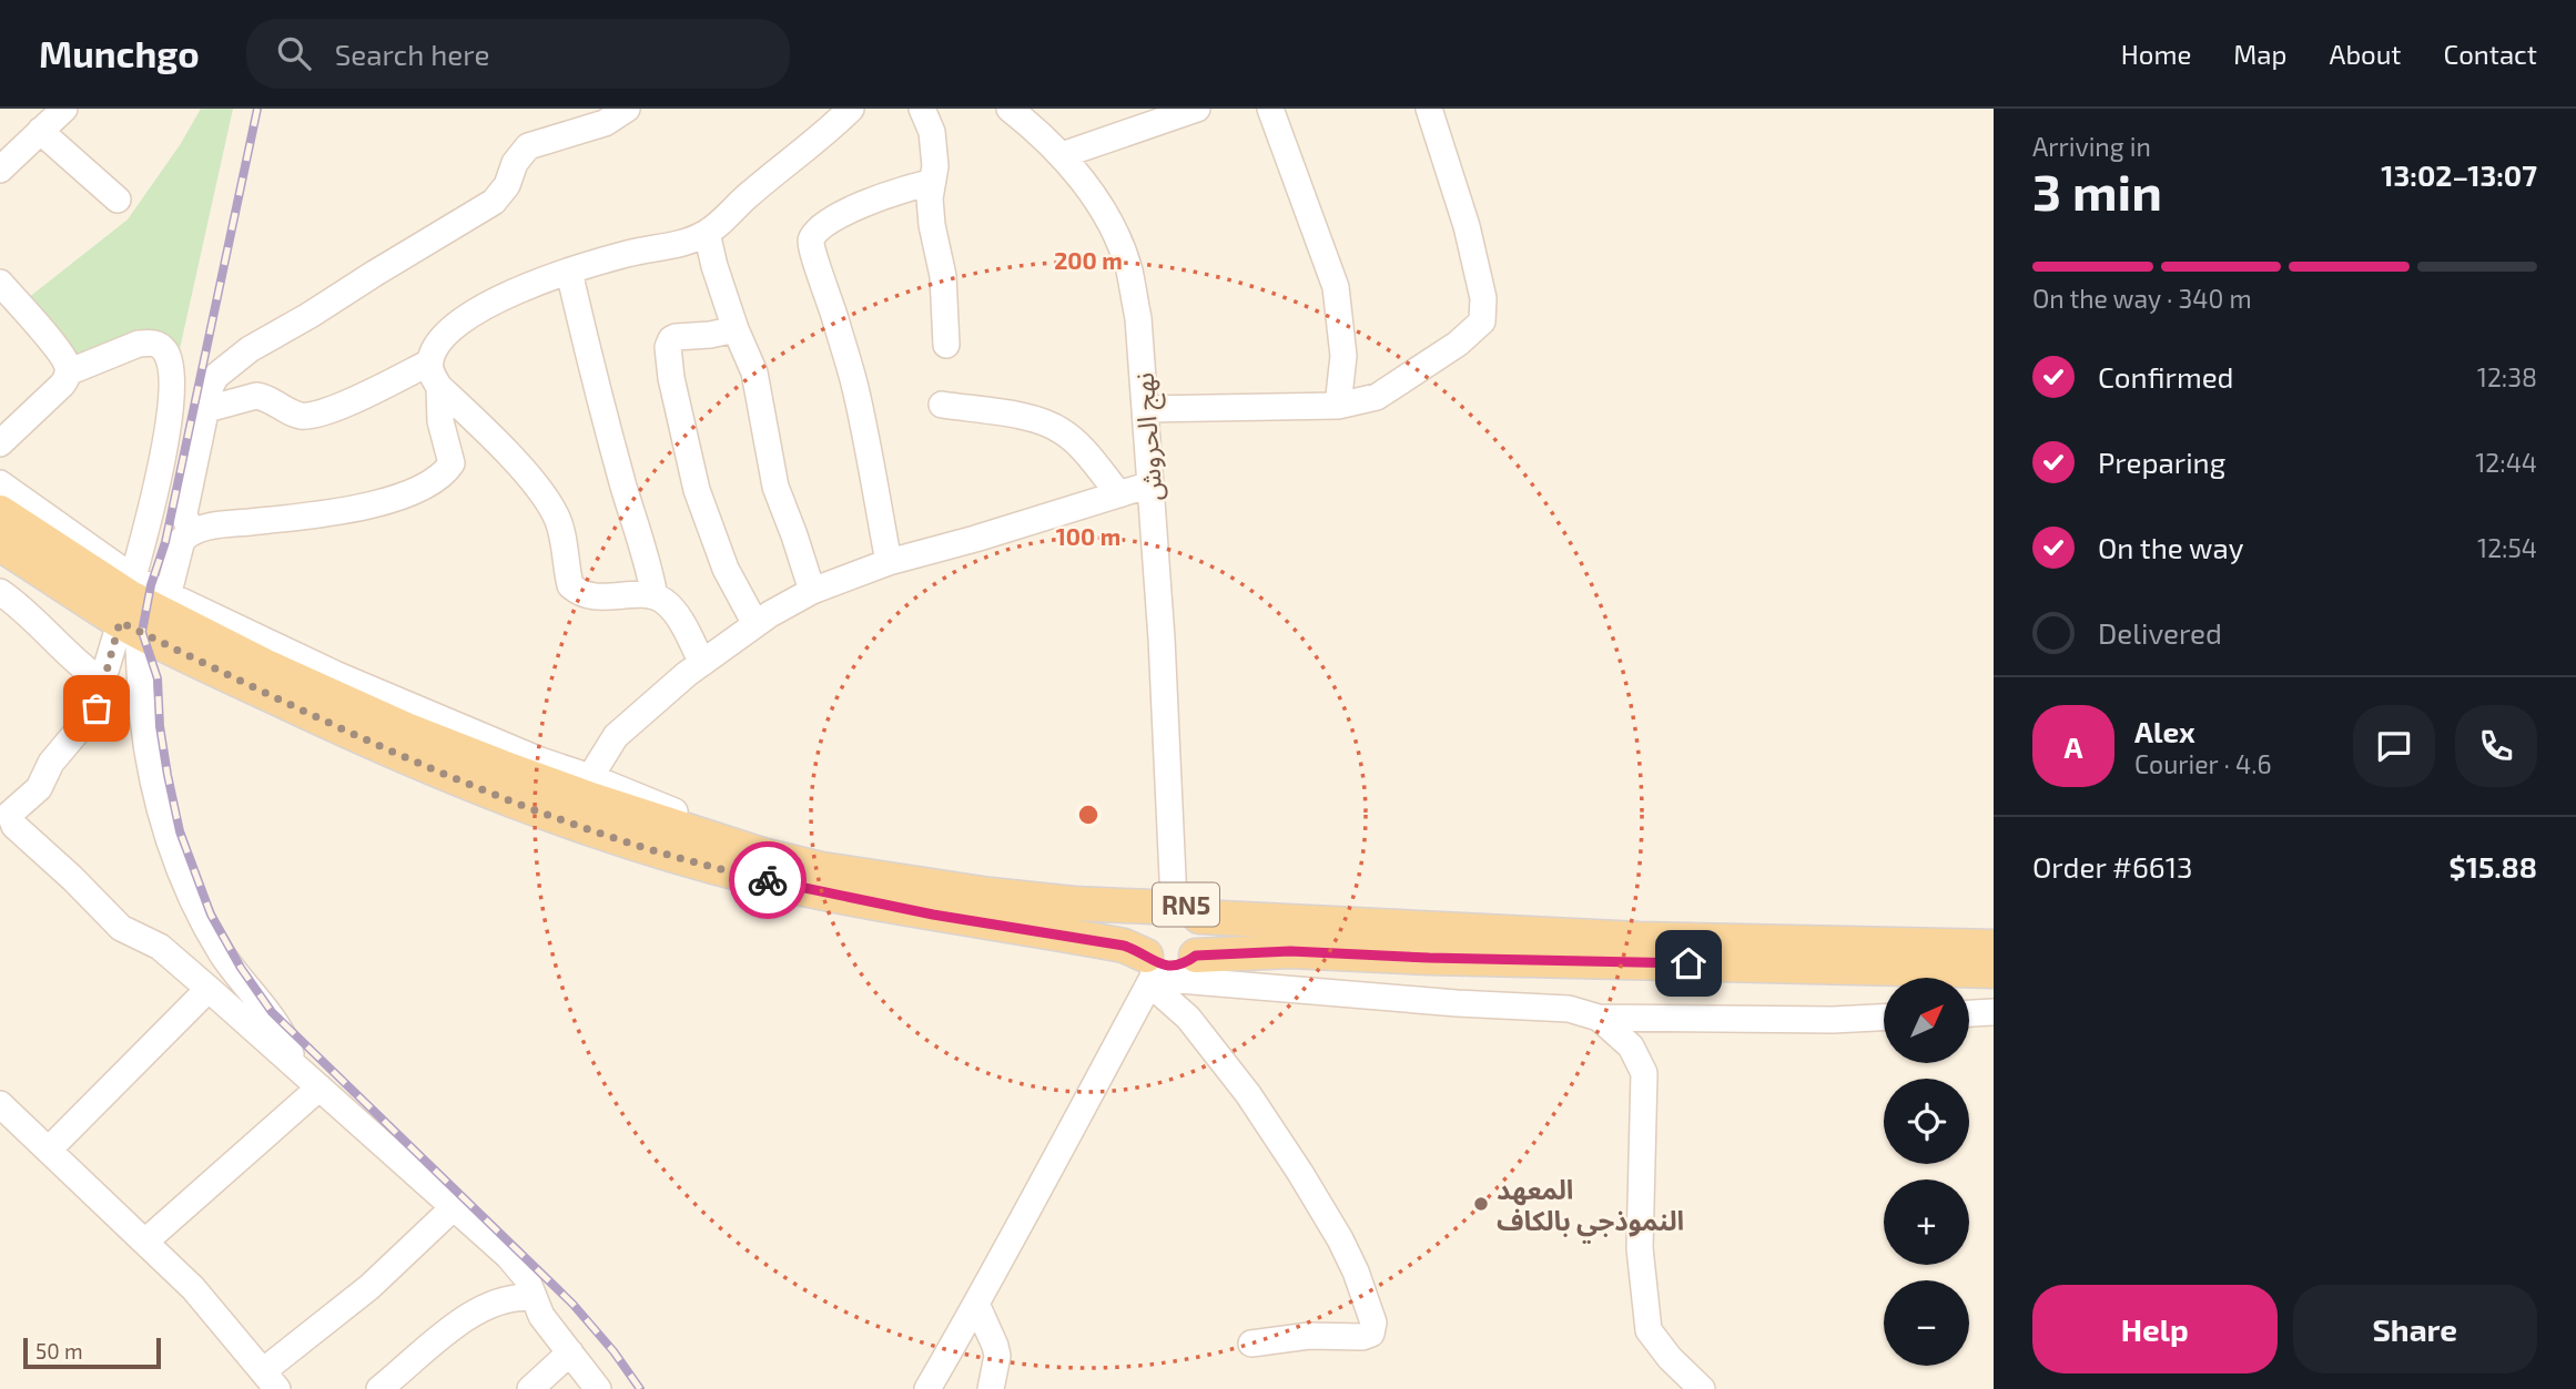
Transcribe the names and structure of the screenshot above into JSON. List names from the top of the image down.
{
  "streets": {
    "main road": ["RN5"],
    "street": ["نهج الحروش"]
  },
  "crossings": [
    ["نهج الحروش", "RN5"]
  ],
  "places": ["المعهد النموذجي بالكاف"],
  "scale_bar": "50 m",
  "north": "top right",
  "page": {
    "header": "Munchgo",
    "search": "Search here",
    "nav": [
      "Home",
      "Map",
      "About",
      "Contact"
    ],
    "heading": ["3 min", "Arriving in", "13:02–13:07"],
    "panel": [
      "Alex",
      "Courier · 4.6",
      "Order #6613",
      "$15.88"
    ],
    "bar": "On the way · 340 m",
    "list": [
      ["Confirmed", "12:38"],
      ["Preparing", "12:44"],
      ["On the way", "12:54"],
      "Delivered"
    ],
    "round": "A",
    "map_buttons": ["+", "−"],
    "buttons": ["Help", "Share"],
    "scale": "50 m"
  },
  "rings": ["200 m", "100 m"]
}
